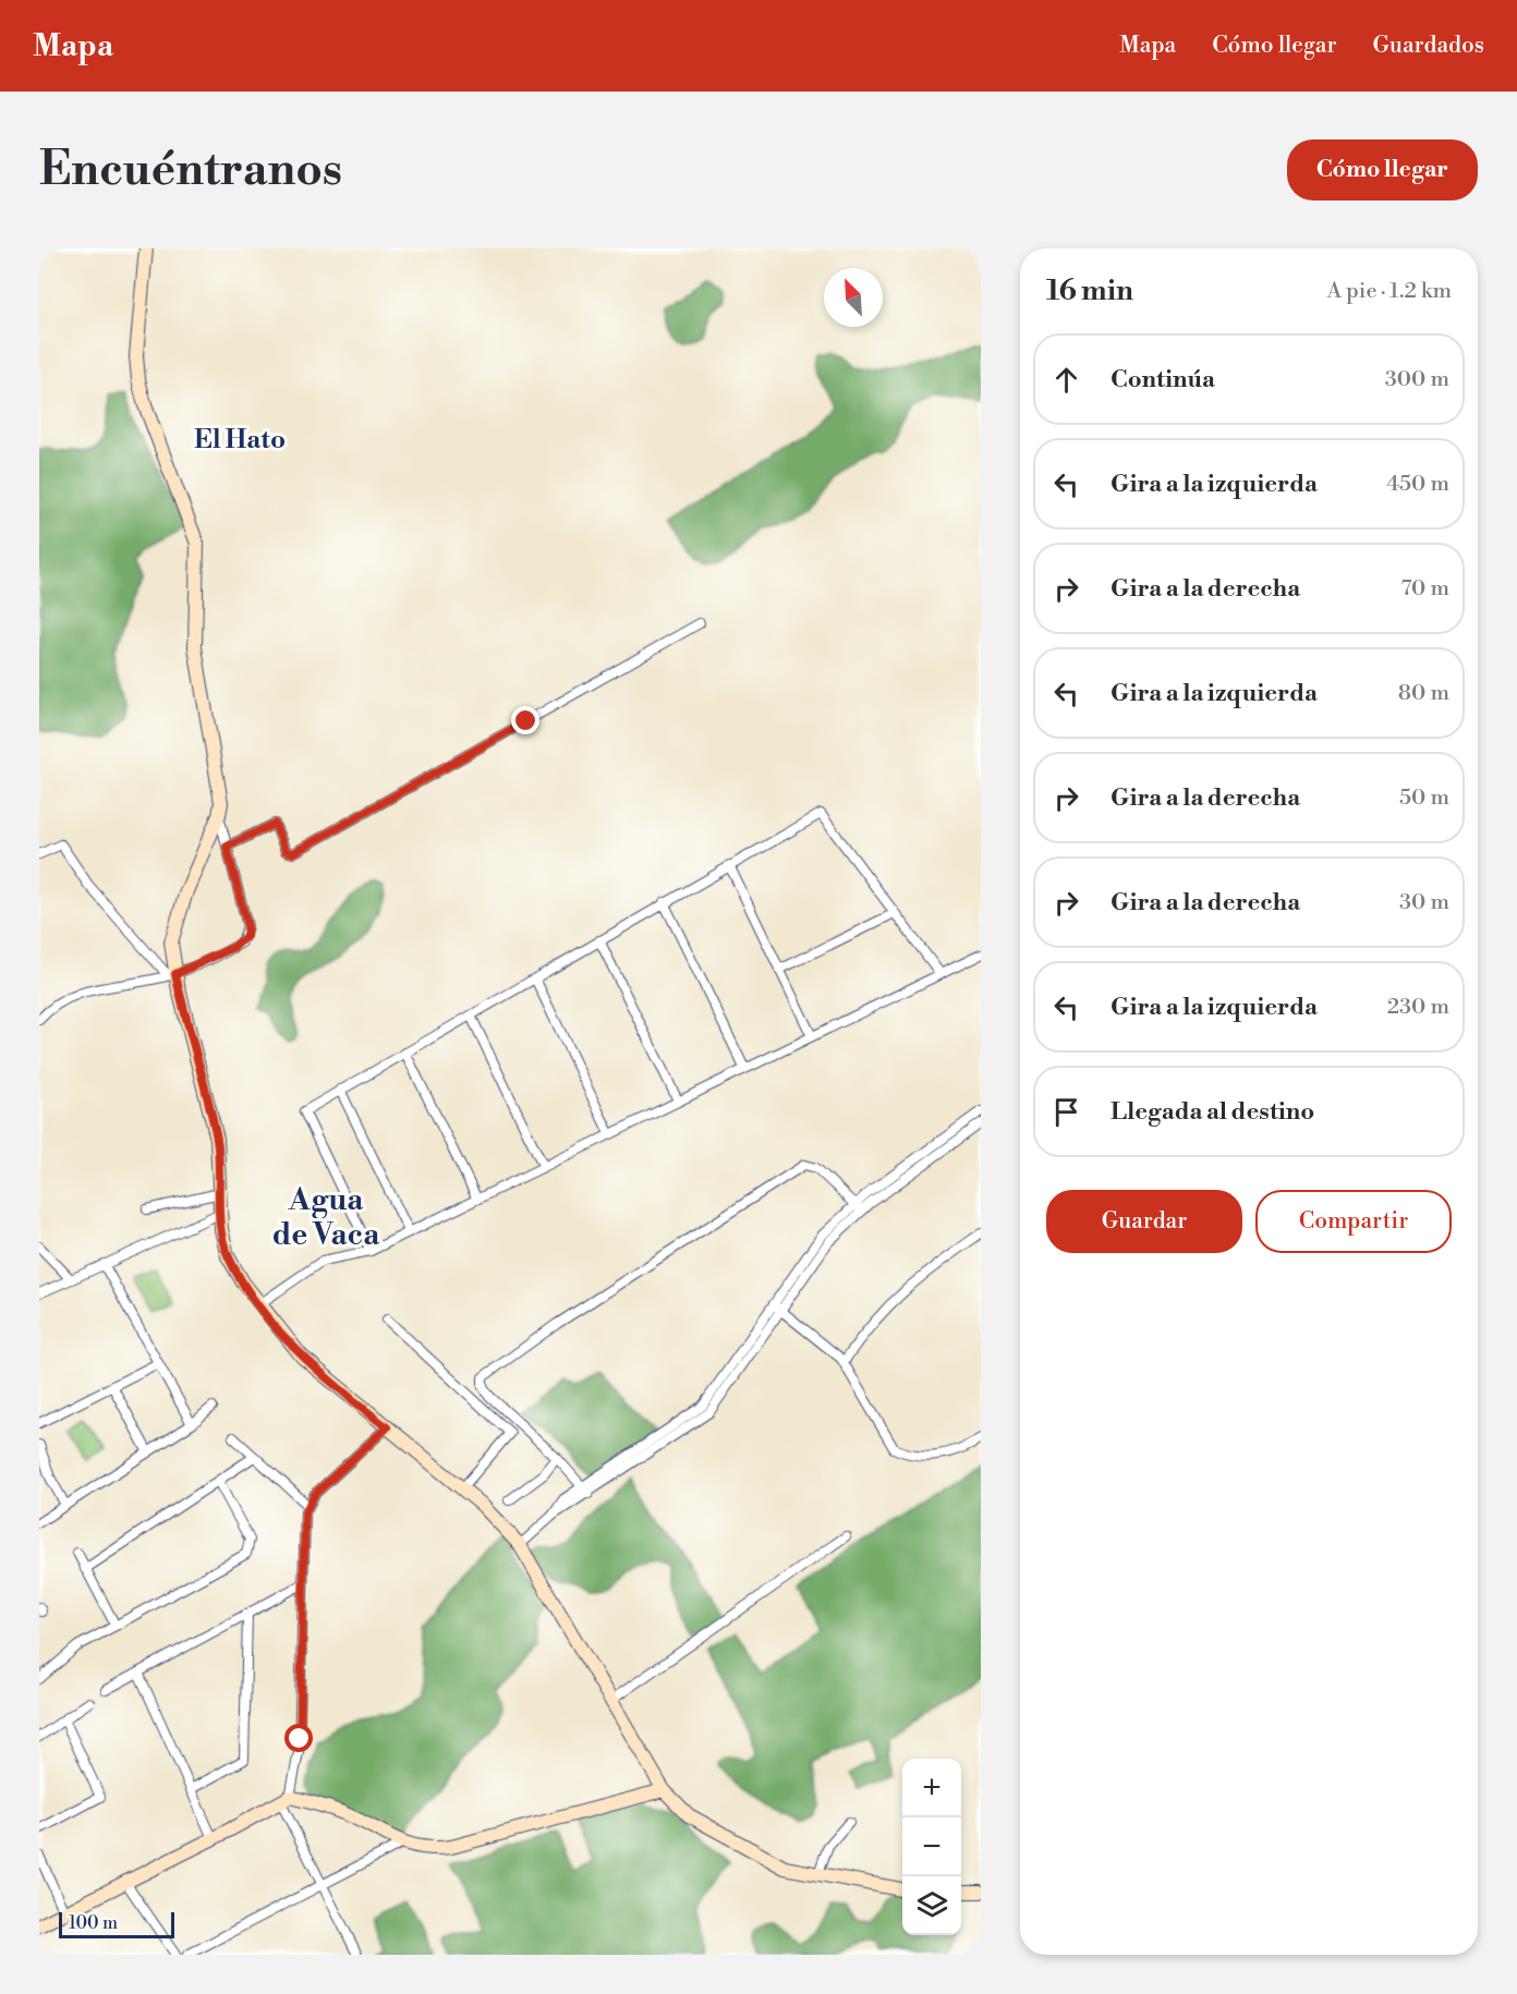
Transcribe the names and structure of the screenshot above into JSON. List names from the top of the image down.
{
  "districts": ["El Hato", "Agua de Vaca"],
  "scale_bar": "100 m",
  "north": "top left",
  "page": {
    "header": "Mapa",
    "nav": ["Mapa", "Cómo llegar", "Guardados"],
    "buttons": [
      "Cómo llegar",
      ["Guardar", "Compartir"]
    ],
    "title": "Encuéntranos",
    "heading": ["16 min", "A pie · 1.2 km"],
    "list": [
      ["Continúa", "300 m"],
      ["Gira a la izquierda", "450 m"],
      ["Gira a la derecha", "70 m"],
      ["Gira a la izquierda", "80 m"],
      ["Gira a la derecha", "50 m"],
      ["Gira a la derecha", "30 m"],
      ["Gira a la izquierda", "230 m"],
      "Llegada al destino"
    ],
    "map_buttons": ["+", "−"],
    "scale": "100 m"
  }
}
